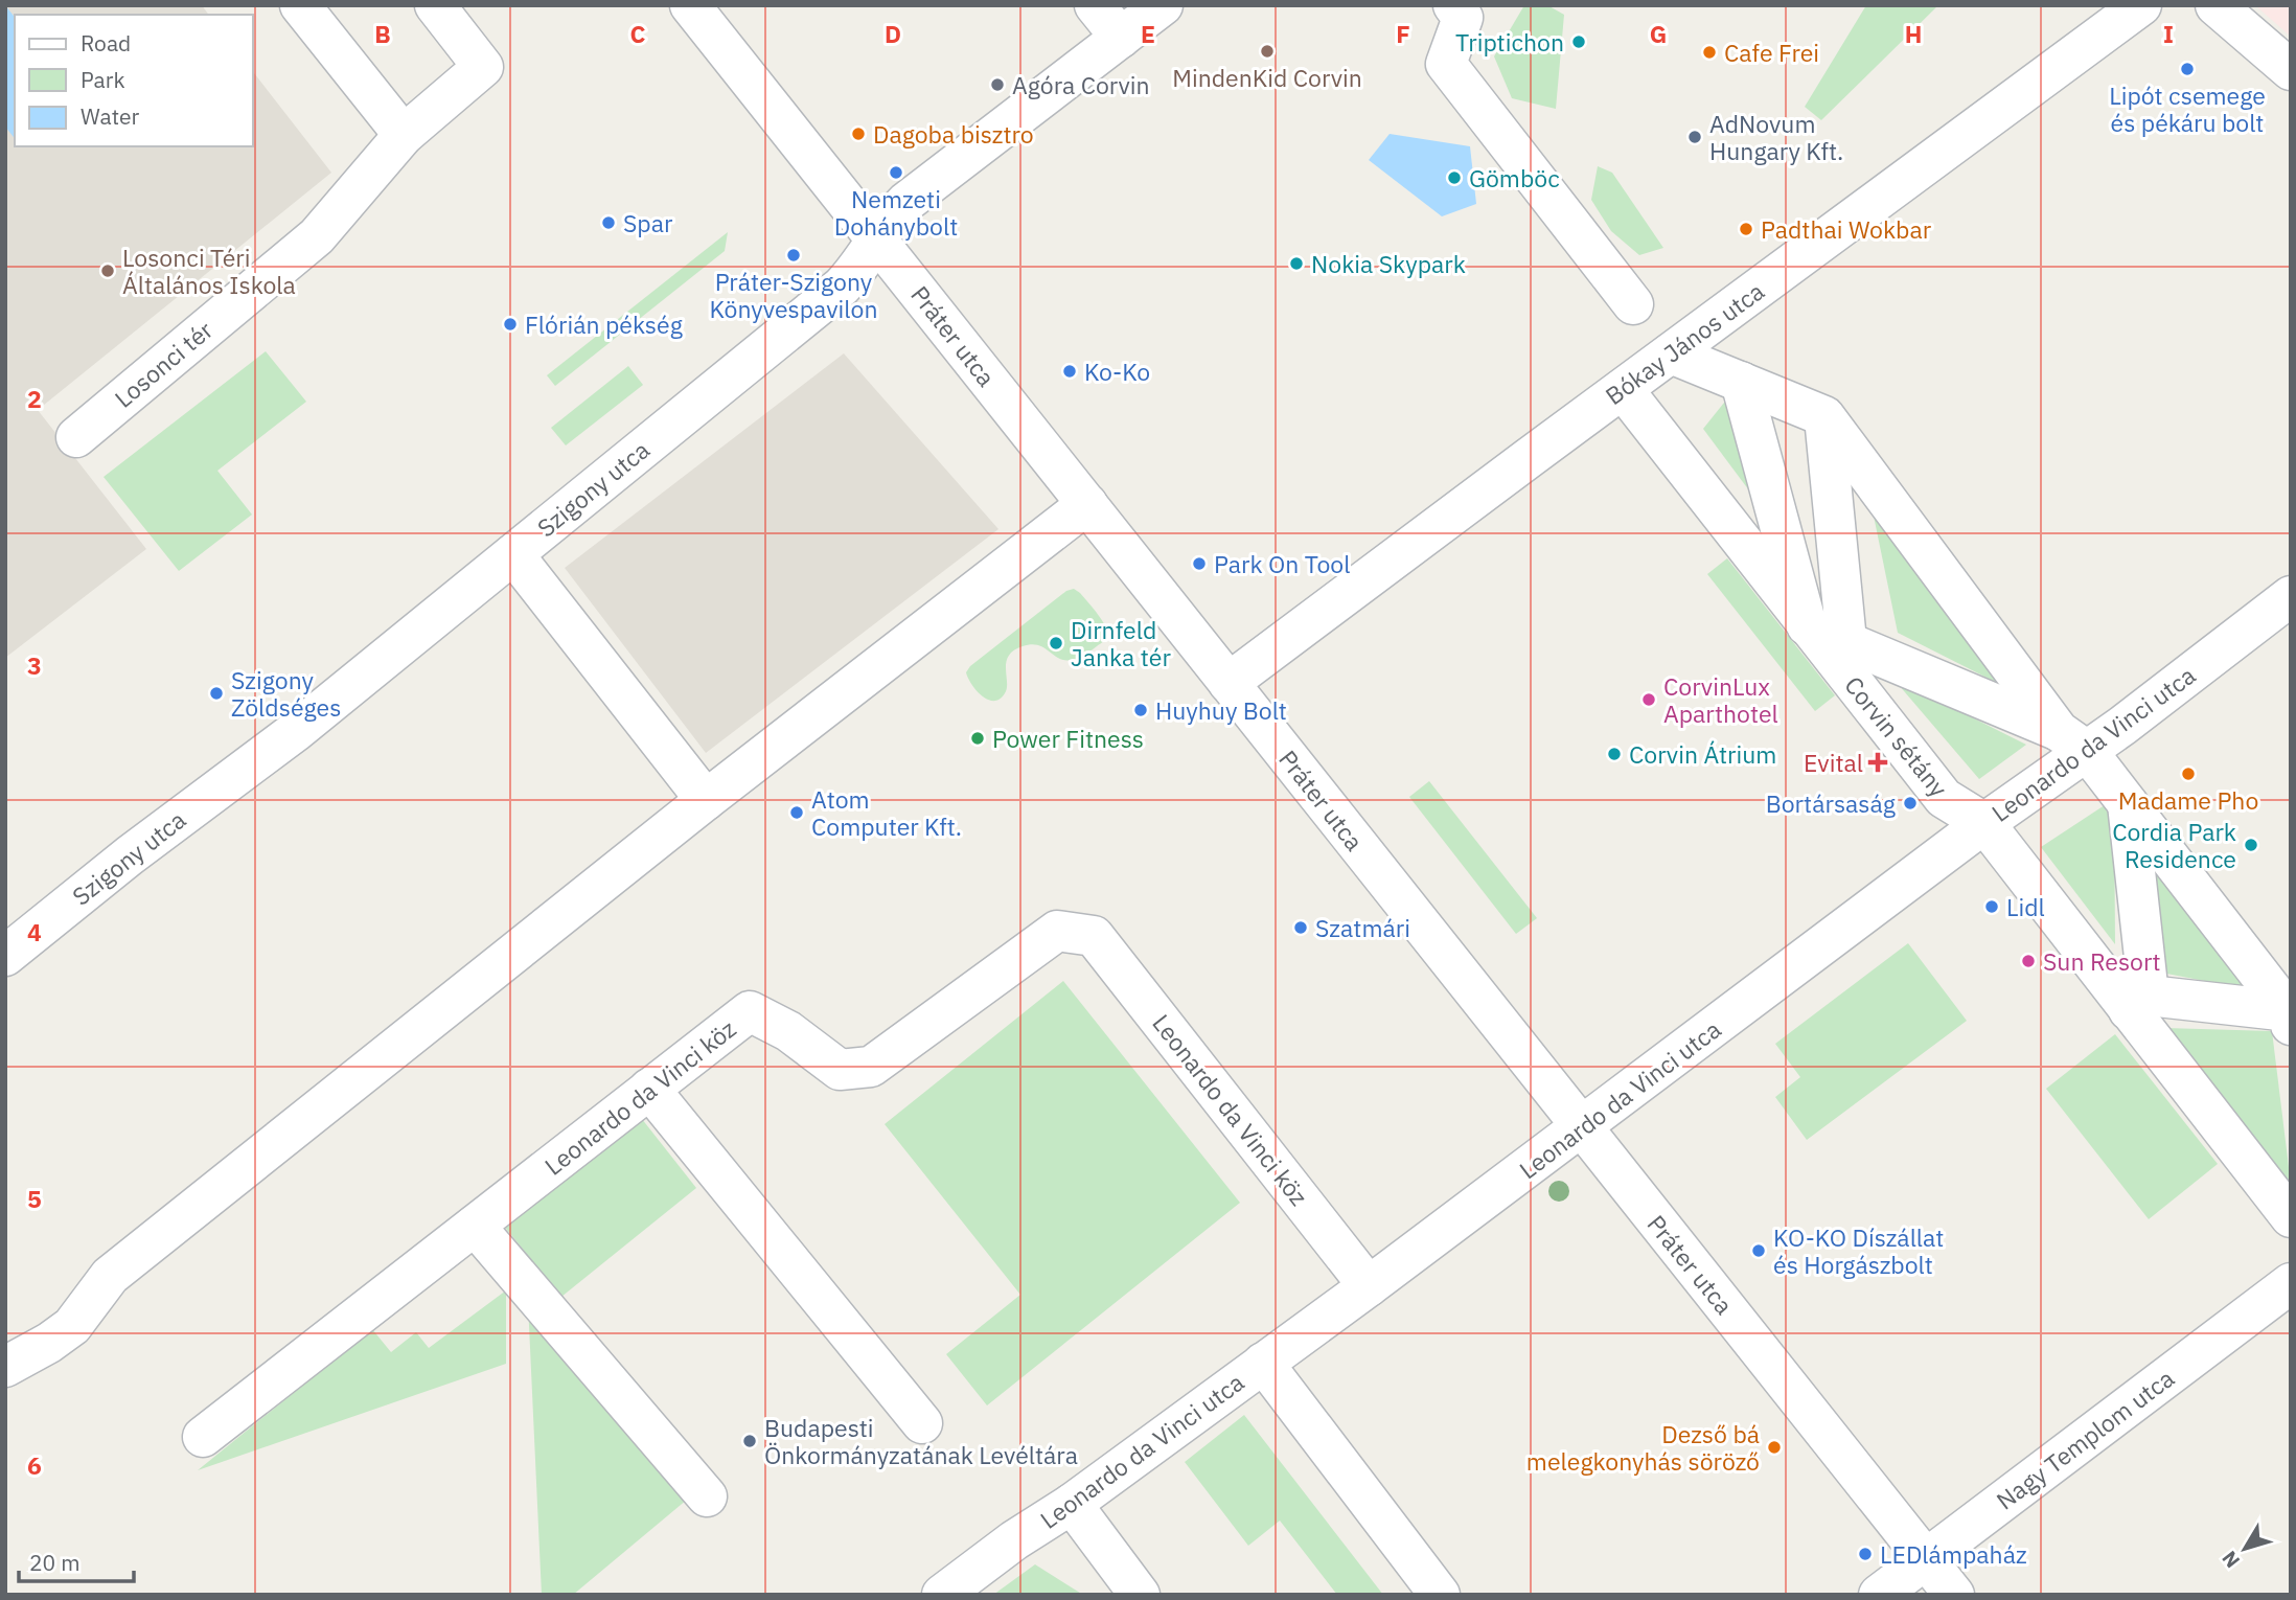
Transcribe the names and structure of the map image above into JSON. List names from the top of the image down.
{
  "streets": {
    "street": [
      "Práter utca",
      "Bókay János utca",
      "Losonci tér",
      "Szigony utca",
      "Corvin sétány",
      "Leonardo da Vinci utca",
      "Leonardo da Vinci köz",
      "Nagy Templom utca"
    ]
  },
  "crossings": [
    ["Práter utca", "Bókay János utca"],
    ["Práter utca", "Szigony utca"],
    ["Práter utca", "Leonardo da Vinci utca"],
    ["Práter utca", "Nagy Templom utca"],
    ["Bókay János utca", "Corvin sétány"],
    ["Corvin sétány", "Leonardo da Vinci utca"],
    ["Leonardo da Vinci utca", "Leonardo da Vinci köz"]
  ],
  "places": {
    "other": [
      "Triptichon",
      "MindenKid Corvin",
      "Cafe Frei",
      "Lipót csemege és pékáru bolt",
      "Agóra Corvin",
      "Dagoba bisztro",
      "AdNovum Hungary Kft.",
      "Nemzeti Dohánybolt",
      "Gömböc",
      "Spar",
      "Padthai Wokbar",
      "Práter-Szigony Könyvespavilon",
      "Nokia Skypark",
      "Losonci Téri Általános Iskola",
      "Flórián pékség",
      "Ko-Ko",
      "Park On Tool",
      "Dirnfeld Janka tér",
      "Szigony Zöldséges",
      "CorvinLux Aparthotel",
      "Huyhuy Bolt",
      "Power Fitness",
      "Corvin Átrium",
      "Madame Pho",
      "Bortársaság",
      "Atom Computer Kft.",
      "Cordia Park Residence",
      "Lidl",
      "Szatmári",
      "Sun Resort",
      "KO-KO Díszállat és Horgászbolt",
      "Budapesti Önkormányzatának Levéltára",
      "Dezső bá melegkonyhás söröző",
      "LEDlámpaház"
    ],
    "health": ["Evital"]
  },
  "legend": ["Road", "Park", "Water"],
  "scale_bar": "20 m",
  "north": "bottom left",
  "grid": {
    "columns": [
      "B",
      "C",
      "D",
      "E",
      "F",
      "G",
      "H",
      "I"
    ],
    "rows": [
      "2",
      "3",
      "4",
      "5",
      "6"
    ]
  }
}
